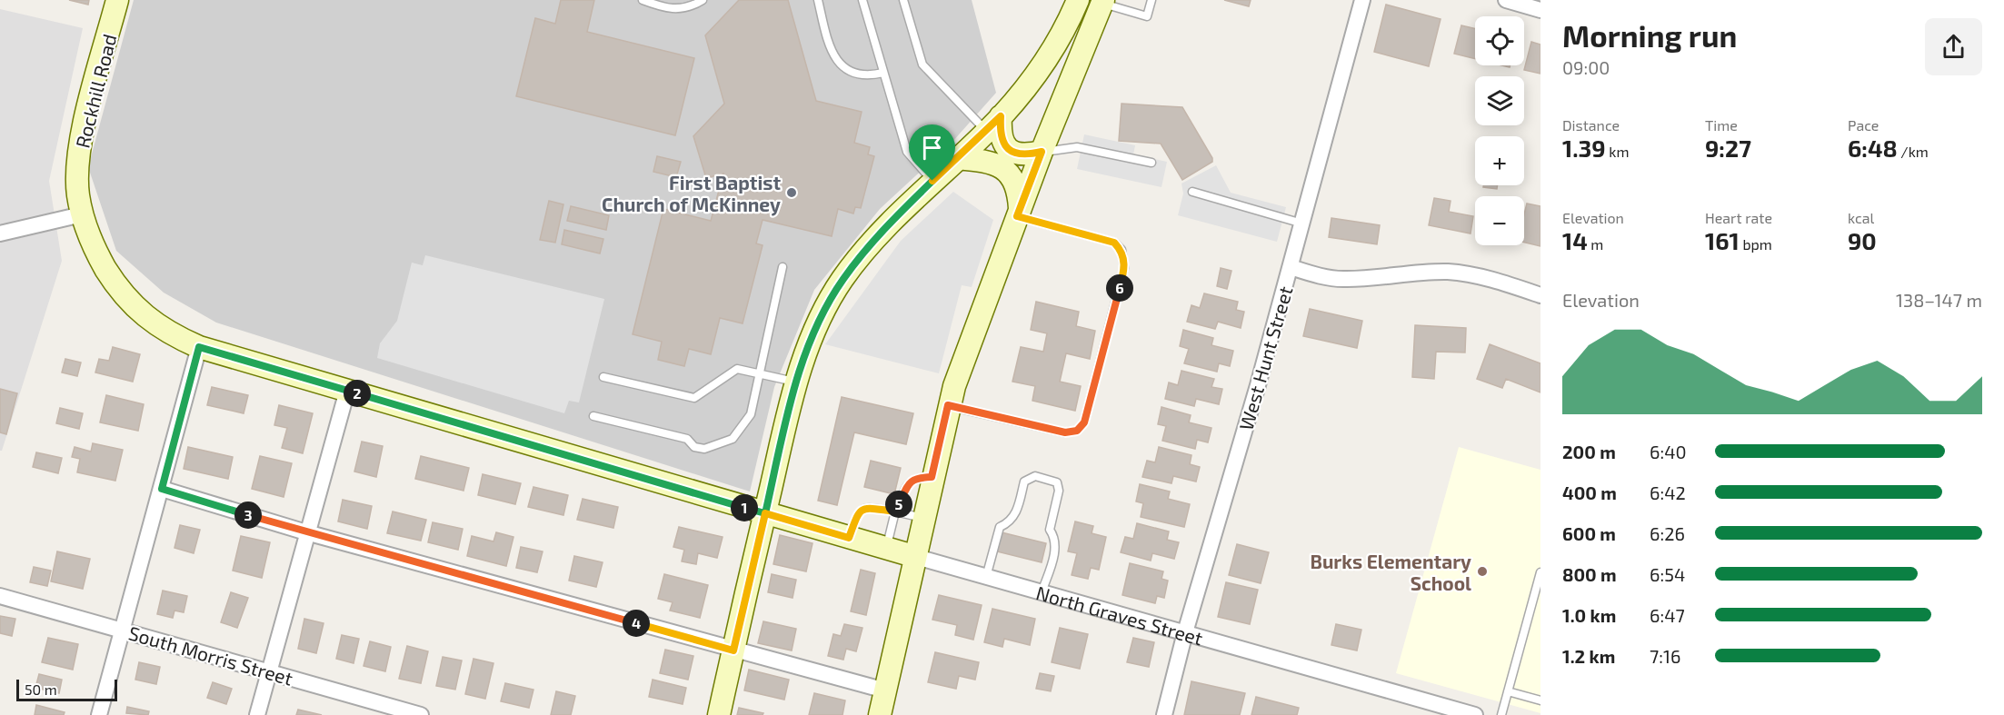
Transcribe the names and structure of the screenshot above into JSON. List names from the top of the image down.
{
  "streets": {
    "main road": ["Rockhill Road", "North Graves Street"],
    "street": ["West Hunt Street", "South Morris Street"]
  },
  "crossings": [
    ["Rockhill Road", "North Graves Street"],
    ["West Hunt Street", "North Graves Street"]
  ],
  "places": ["First Baptist Church of McKinney", "Burks Elementary School"],
  "scale_bar": "50 m",
  "page": {
    "heading": ["Morning run", "09:00"],
    "map_buttons": ["+", "−"],
    "stats": [
      ["Distance", "1.39 km"],
      ["Time", "9:27"],
      ["Pace", "6:48 /km"],
      ["Elevation", "14 m"],
      ["Heart rate", "161 bpm"],
      ["kcal", "90"]
    ],
    "pins": [
      "6",
      "2",
      "5",
      "1",
      "3",
      "4"
    ],
    "chart": ["Elevation", "138–147 m"],
    "list": [
      {
        "name": "200 m",
        "note": "6:40"
      },
      {
        "name": "400 m",
        "note": "6:42"
      },
      {
        "name": "600 m",
        "note": "6:26"
      },
      {
        "name": "800 m",
        "note": "6:54"
      },
      {
        "name": "1.0 km",
        "note": "6:47"
      },
      {
        "name": "1.2 km",
        "note": "7:16"
      }
    ],
    "scale": "50 m"
  }
}
